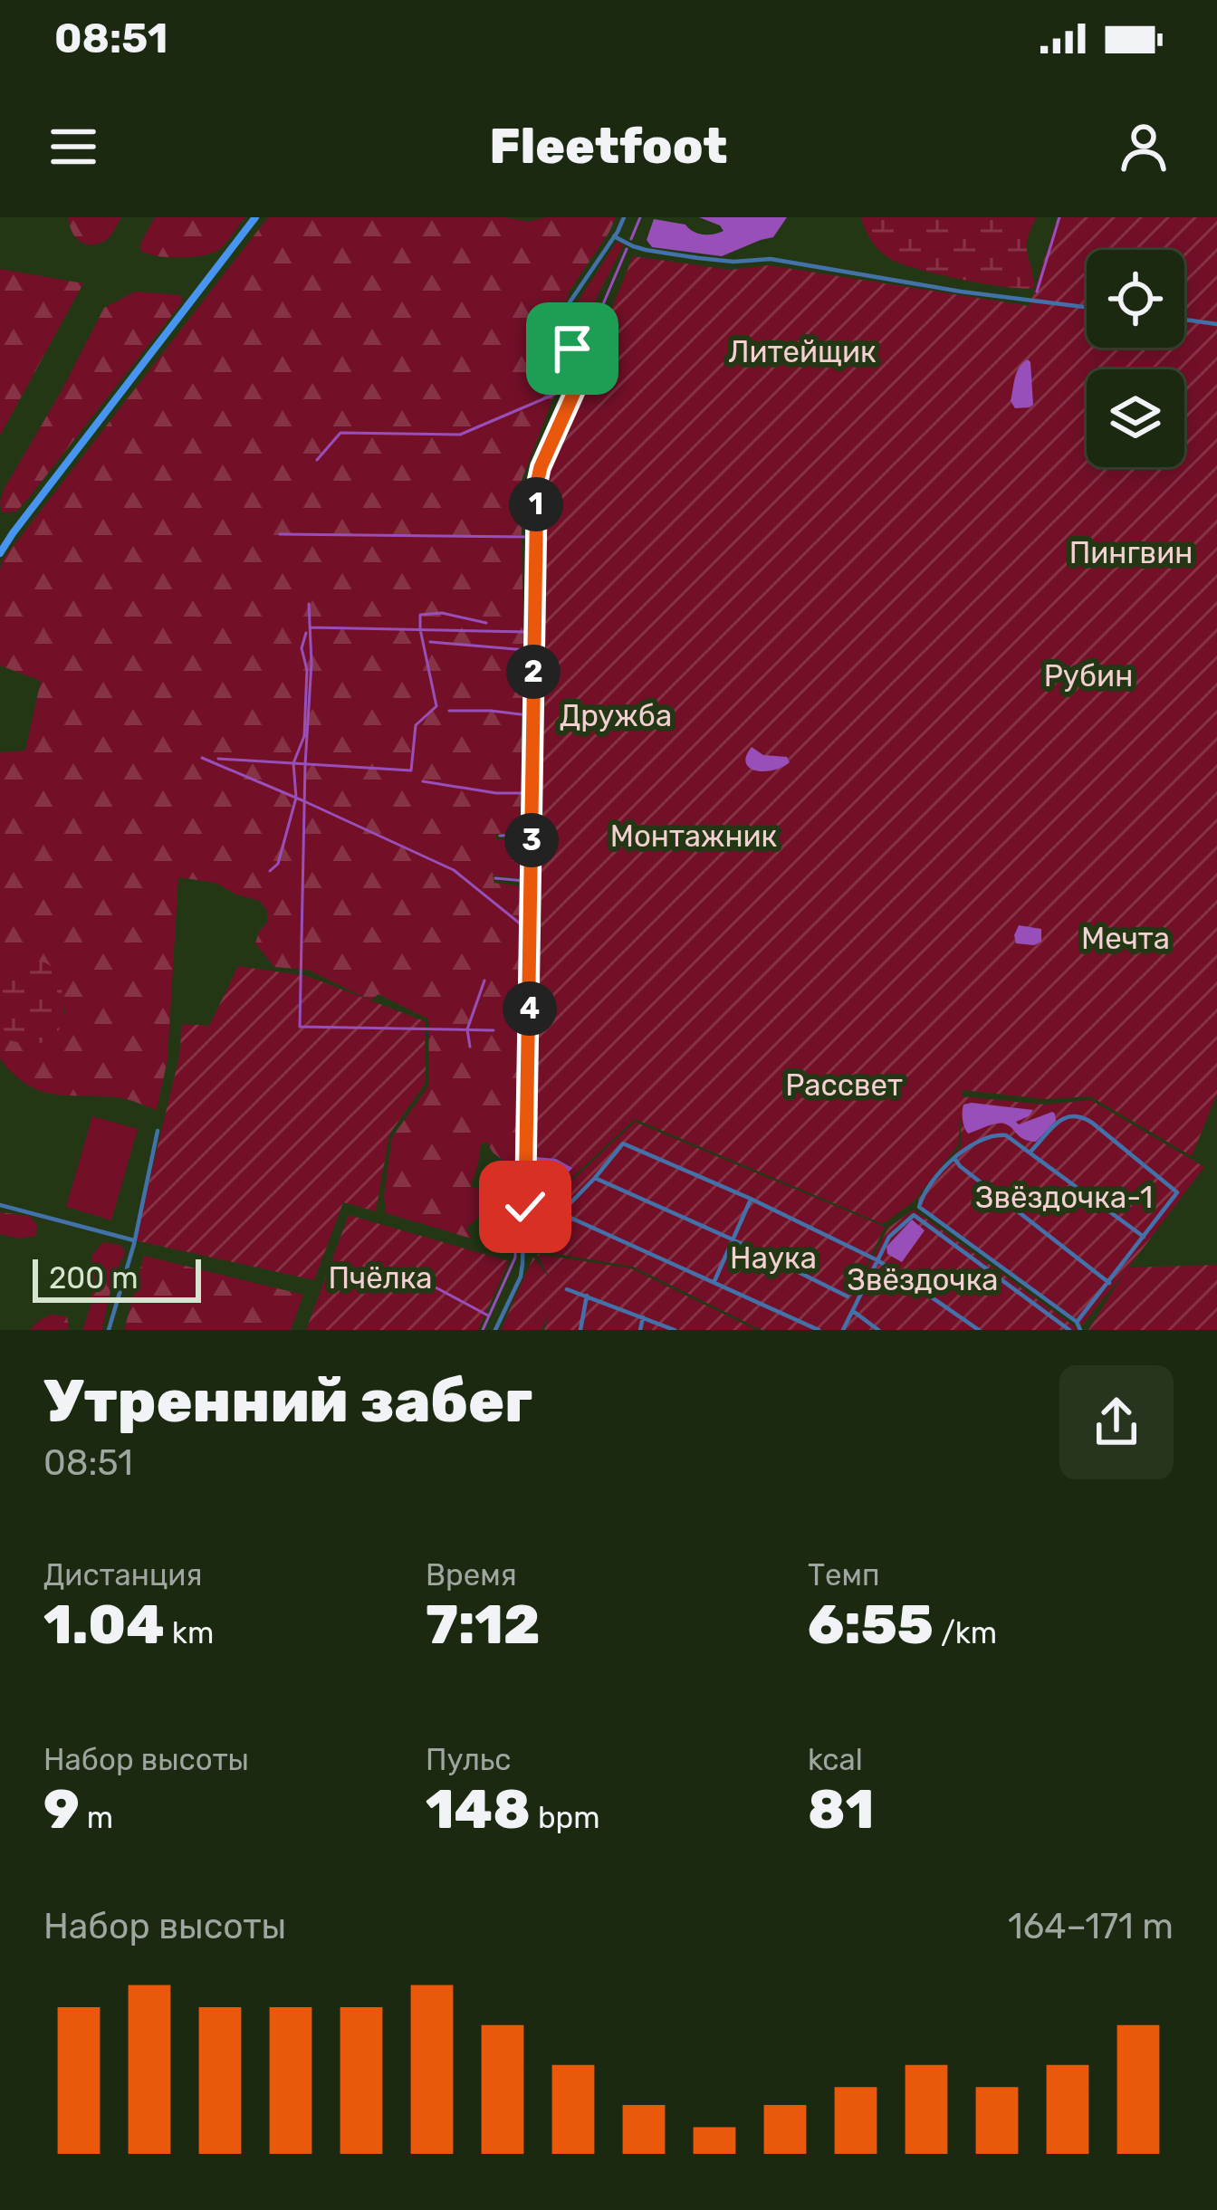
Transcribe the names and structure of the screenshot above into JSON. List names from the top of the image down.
{
  "parks": [
    "Литейщик",
    "Пингвин",
    "Рубин",
    "Дружба",
    "Монтажник",
    "Мечта",
    "Рассвет",
    "Звёздочка-1",
    "Наука",
    "Пчёлка",
    "Звёздочка"
  ],
  "scale_bar": "200 m",
  "page": {
    "status": "08:51",
    "header": "Fleetfoot",
    "pins": [
      "1",
      "2",
      "3",
      "4"
    ],
    "scale": "200 m",
    "heading": ["Утренний забег", "08:51"],
    "stats": [
      ["Дистанция", "1.04 km"],
      ["Время", "7:12"],
      ["Темп", "6:55 /km"],
      ["Набор высоты", "9 m"],
      ["Пульс", "148 bpm"],
      ["kcal", "81"]
    ],
    "chart": ["Набор высоты", "164–171 m"]
  }
}
